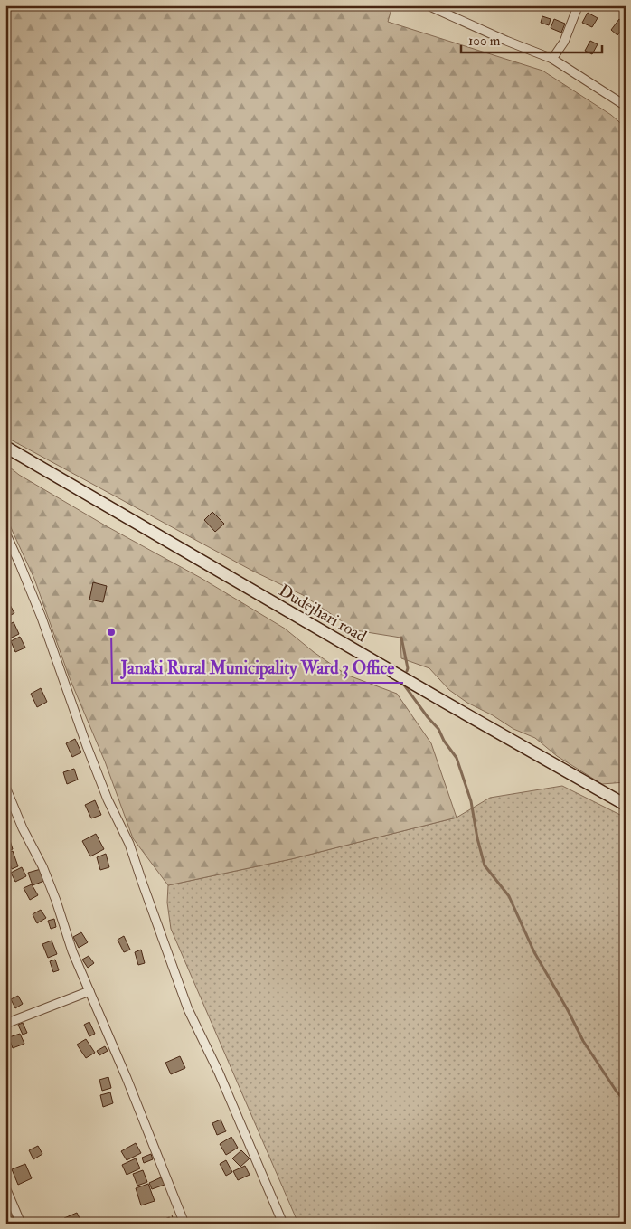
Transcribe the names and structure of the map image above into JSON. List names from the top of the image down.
{
  "streets": {
    "street": ["Dudejhari road"]
  },
  "places": ["Janaki Rural Municipality Ward 3 Office"],
  "scale_bar": "100 m"
}
